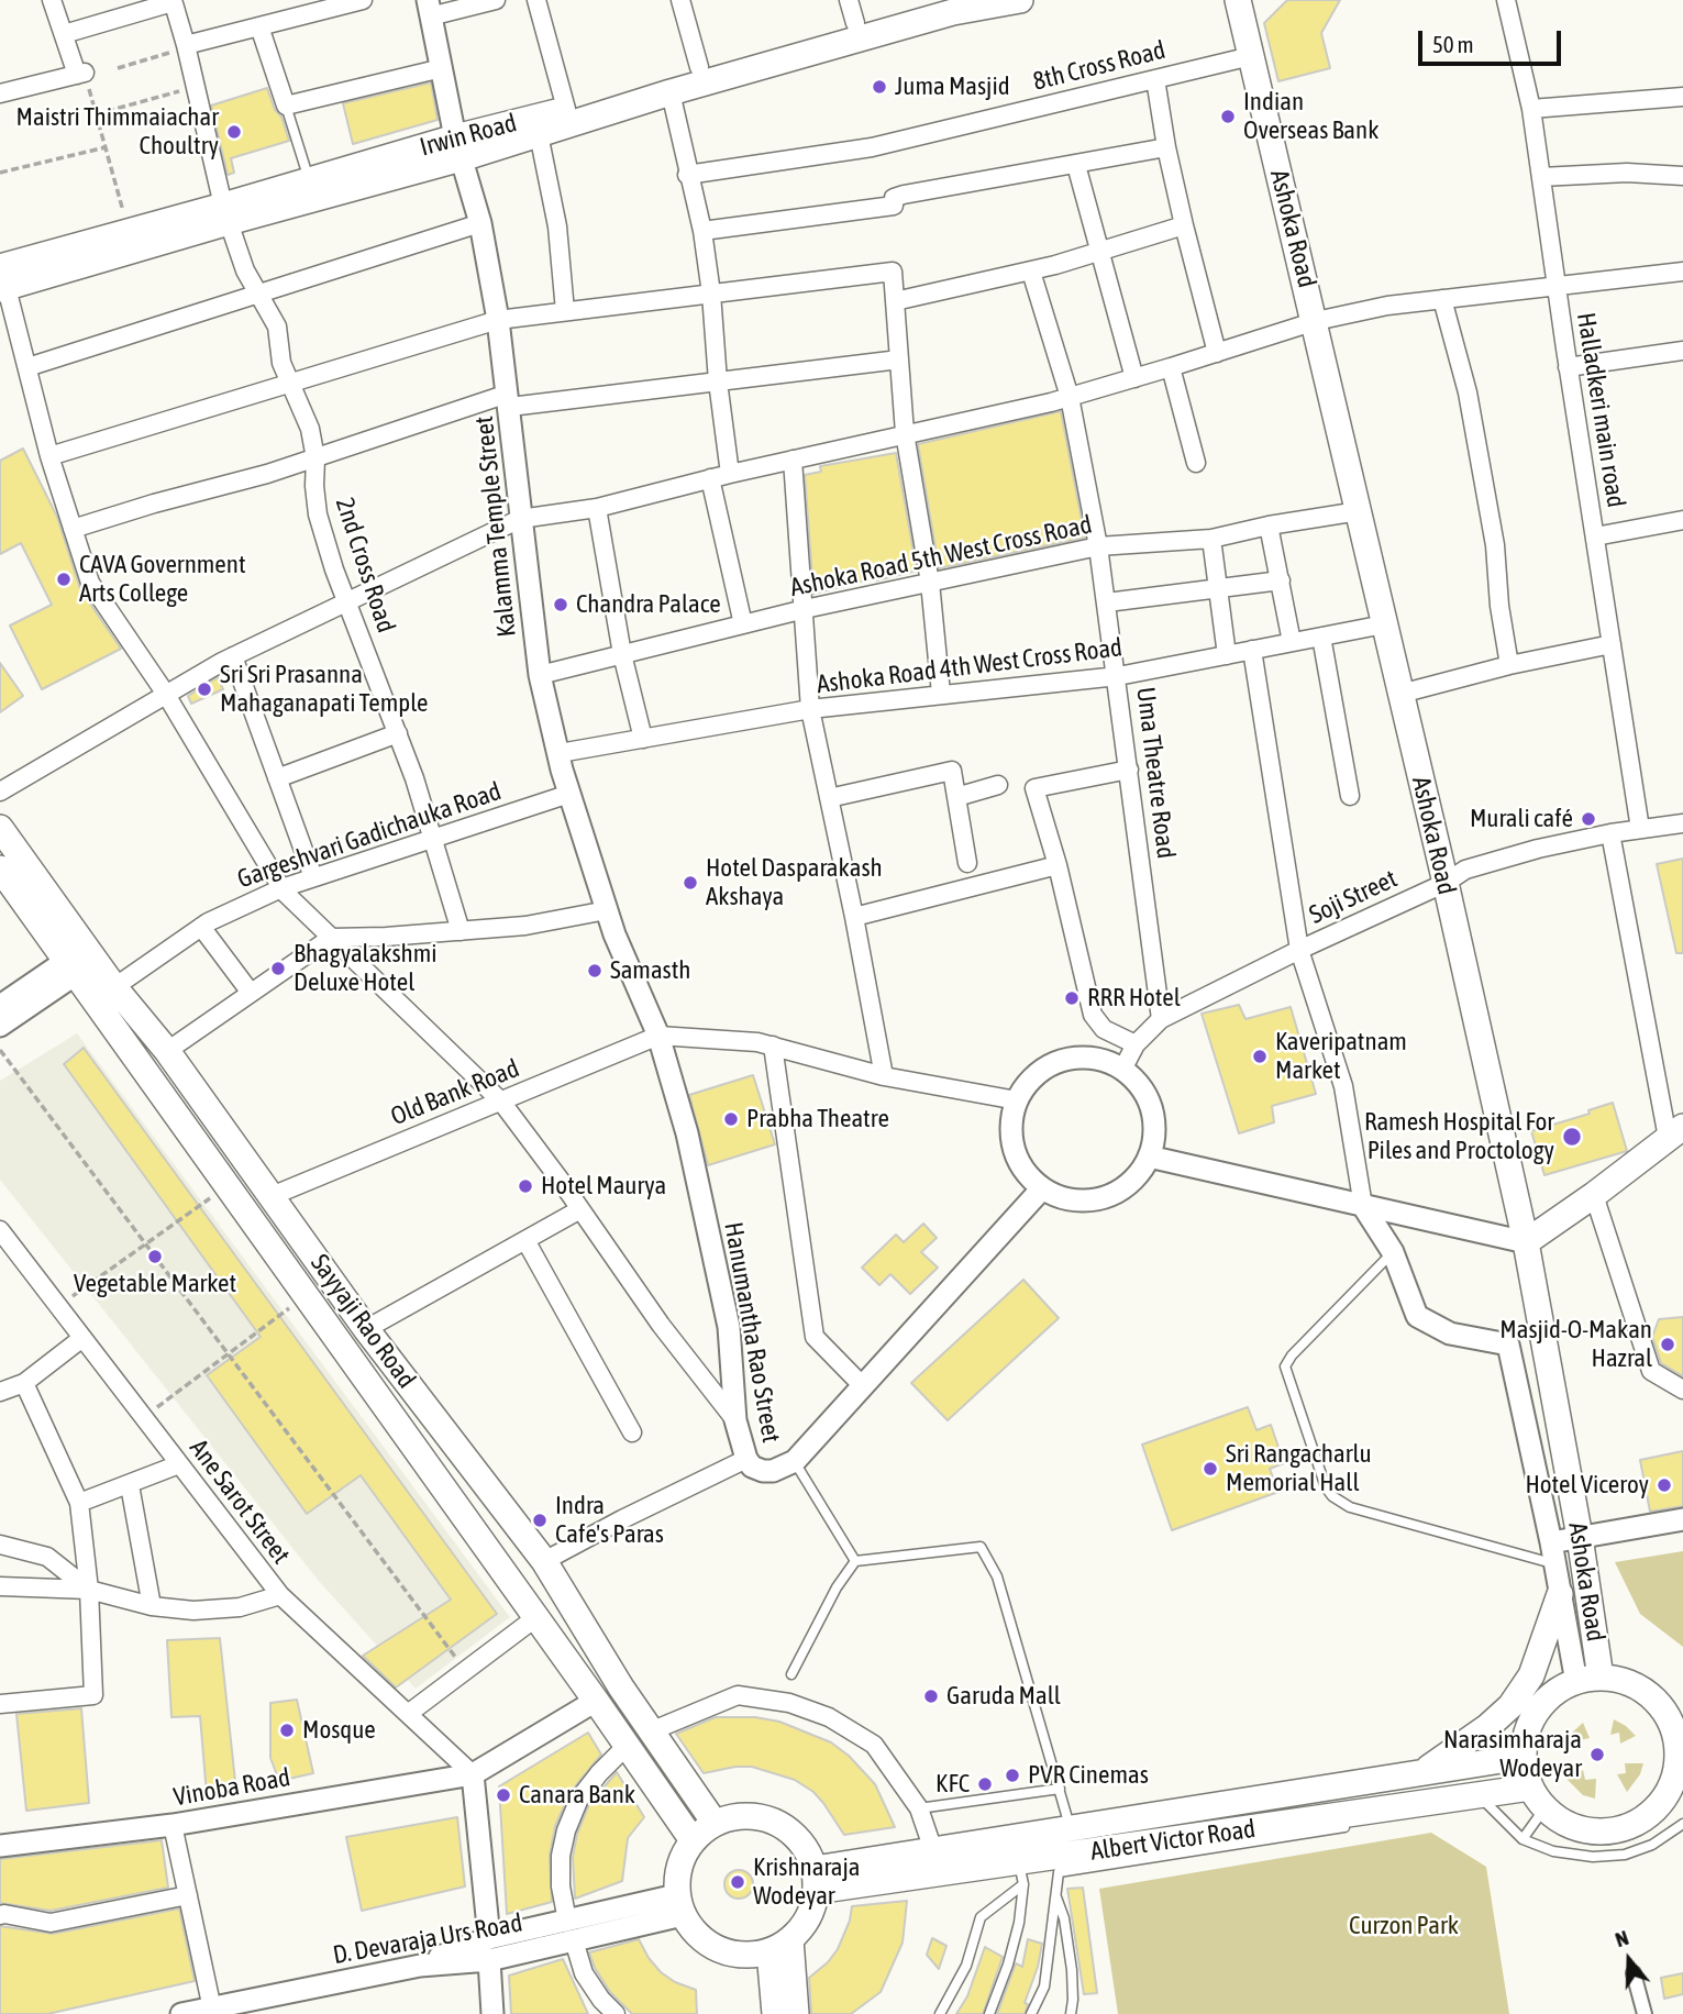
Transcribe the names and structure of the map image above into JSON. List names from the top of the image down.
{
  "streets": {
    "main road": [
      "Irwin Road",
      "Ashoka Road",
      "Sayyaji Rao Road",
      "Albert Victor Road"
    ],
    "street": [
      "8th Cross Road",
      "Halladkeri main road",
      "Kalamma Temple Street",
      "Ashoka Road 5th West Cross Road",
      "2nd Cross Road",
      "Ashoka Road 4th West Cross Road",
      "Uma Theatre Road",
      "Gargeshvari Gadichauka Road",
      "Soji Street",
      "Old Bank Road",
      "Hanumantha Rao Street",
      "Ane Sarot Street",
      "Vinoba Road",
      "D. Devaraja Urs Road"
    ]
  },
  "crossings": [
    ["8th Cross Road", "Ashoka Road"],
    ["Irwin Road", "Kalamma Temple Street"],
    ["Irwin Road", "2nd Cross Road"],
    ["Ashoka Road", "Ashoka Road 5th West Cross Road"],
    ["Ashoka Road", "Ashoka Road 4th West Cross Road"],
    ["Ashoka Road", "Soji Street"],
    ["Ashoka Road", "Albert Victor Road"],
    ["Halladkeri main road", "Soji Street"],
    ["Kalamma Temple Street", "Ashoka Road 5th West Cross Road"],
    ["Kalamma Temple Street", "Ashoka Road 4th West Cross Road"],
    ["Kalamma Temple Street", "Gargeshvari Gadichauka Road"],
    ["Kalamma Temple Street", "Old Bank Road"],
    ["Kalamma Temple Street", "Hanumantha Rao Street"],
    ["Ashoka Road 5th West Cross Road", "Uma Theatre Road"],
    ["2nd Cross Road", "Gargeshvari Gadichauka Road"],
    ["Ashoka Road 4th West Cross Road", "Uma Theatre Road"],
    ["Uma Theatre Road", "Soji Street"],
    ["Gargeshvari Gadichauka Road", "Sayyaji Rao Road"],
    ["Old Bank Road", "Sayyaji Rao Road"],
    ["Old Bank Road", "Hanumantha Rao Street"],
    ["Sayyaji Rao Road", "Albert Victor Road"],
    ["Sayyaji Rao Road", "D. Devaraja Urs Road"],
    ["Ane Sarot Street", "Vinoba Road"],
    ["Albert Victor Road", "D. Devaraja Urs Road"]
  ],
  "parks": ["Curzon Park"],
  "places": [
    "Juma Masjid",
    "Indian Overseas Bank",
    "Maistri Thimmaiachar Choultry",
    "CAVA Government Arts College",
    "Chandra Palace",
    "Sri Sri Prasanna Mahaganapati Temple",
    "Murali café",
    "Hotel Dasparakash Akshaya",
    "Bhagyalakshmi Deluxe Hotel",
    "Samasth",
    "RRR Hotel",
    "Kaveripatnam Market",
    "Prabha Theatre",
    "Ramesh Hospital For Piles and Proctology",
    "Hotel Maurya",
    "Vegetable Market",
    "Masjid-O-Makan Hazral",
    "Sri Rangacharlu Memorial Hall",
    "Hotel Viceroy",
    "Indra Cafe's Paras",
    "Garuda Mall",
    "Mosque",
    "Narasimharaja Wodeyar",
    "PVR Cinemas",
    "KFC",
    "Canara Bank",
    "Krishnaraja Wodeyar"
  ],
  "scale_bar": "50 m",
  "north": "top"
}
